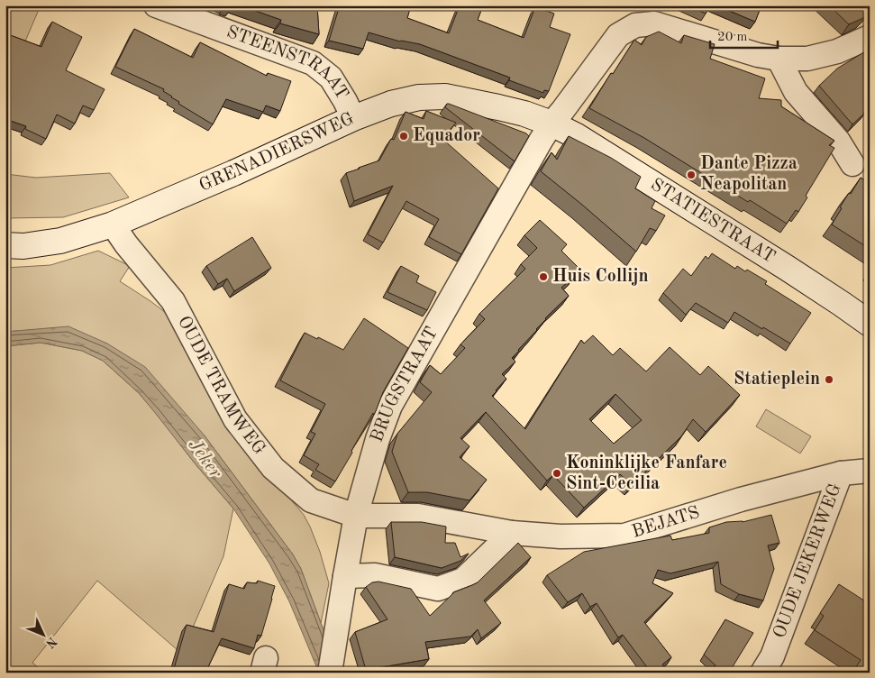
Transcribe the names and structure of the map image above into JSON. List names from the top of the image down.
{
  "streets": {
    "main road": ["GRENADIERSWEG", "STATIESTRAAT"],
    "street": [
      "STEENSTRAAT",
      "OUDE TRAMWEG",
      "BRUGSTRAAT",
      "BEJATS",
      "OUDE JEKERWEG"
    ]
  },
  "crossings": [
    ["STEENSTRAAT", "GRENADIERSWEG"],
    ["GRENADIERSWEG", "STATIESTRAAT"],
    ["GRENADIERSWEG", "OUDE TRAMWEG"],
    ["GRENADIERSWEG", "BRUGSTRAAT"],
    ["STATIESTRAAT", "BRUGSTRAAT"],
    ["OUDE TRAMWEG", "BRUGSTRAAT"],
    ["OUDE TRAMWEG", "BEJATS"],
    ["BRUGSTRAAT", "BEJATS"],
    ["BEJATS", "OUDE JEKERWEG"]
  ],
  "water": ["Jeker"],
  "places": [
    "Equador",
    "Dante Pizza Neapolitan",
    "Huis Collijn",
    "Statieplein",
    "Koninklijke Fanfare Sint-Cecilia"
  ],
  "scale_bar": "20 m",
  "north": "bottom right"
}
